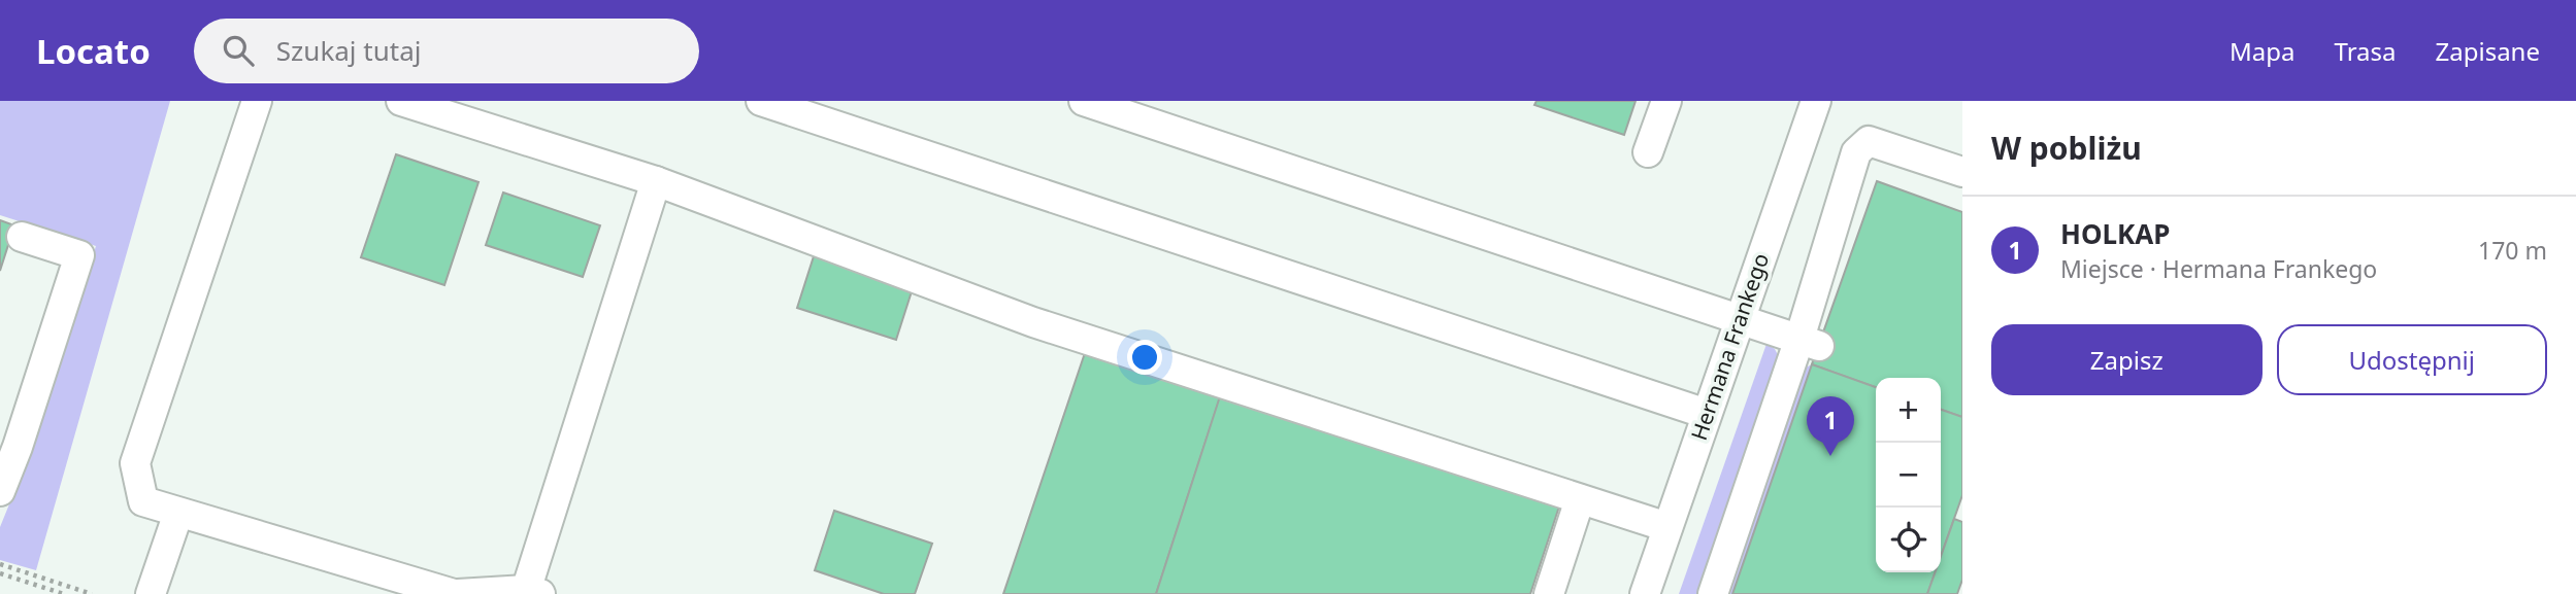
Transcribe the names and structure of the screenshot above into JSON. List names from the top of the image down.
{
  "streets": {
    "street": ["Hermana Frankego"]
  },
  "page": {
    "header": "Locato",
    "search": "Szukaj tutaj",
    "nav": ["Mapa", "Trasa", "Zapisane"],
    "heading": "W pobliżu",
    "list": [
      {
        "mark": "1",
        "name": "HOLKAP",
        "note": "Miejsce · Hermana Frankego",
        "value": "170 m"
      }
    ],
    "buttons": ["Zapisz", "Udostępnij"],
    "map_buttons": ["+", "−"],
    "pins": "1"
  }
}
